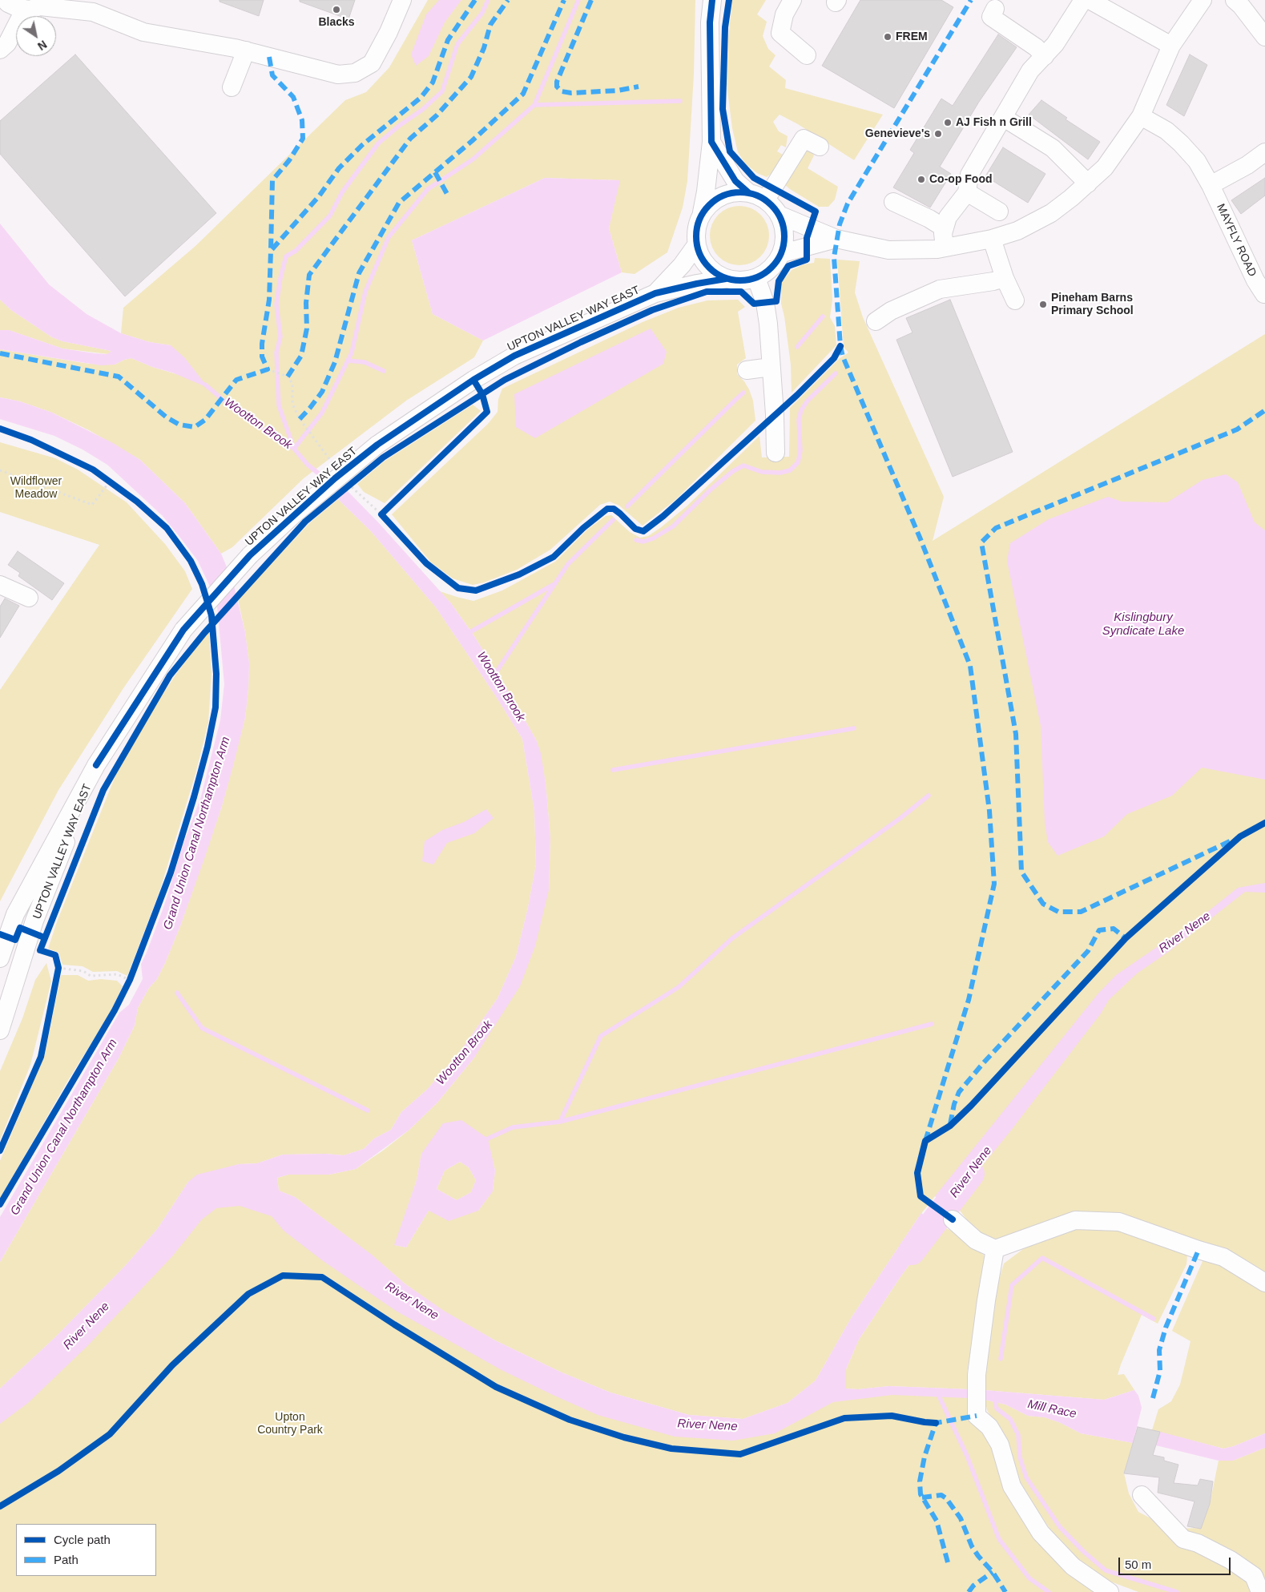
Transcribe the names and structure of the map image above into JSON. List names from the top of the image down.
{
  "streets": {
    "street": ["MAYFLY ROAD", "UPTON VALLEY WAY EAST"]
  },
  "water": [
    "Wootton Brook",
    "Kislingbury Syndicate Lake",
    "Grand Union Canal Northampton Arm",
    "River Nene",
    "Mill Race"
  ],
  "parks": ["Wildflower Meadow", "Upton Country Park"],
  "places": [
    "Blacks",
    "FREM",
    "AJ Fish n Grill",
    "Genevieve's",
    "Co-op Food",
    "Pineham Barns Primary School"
  ],
  "legend": ["Cycle path", "Path"],
  "scale_bar": "50 m",
  "north": "bottom right"
}
